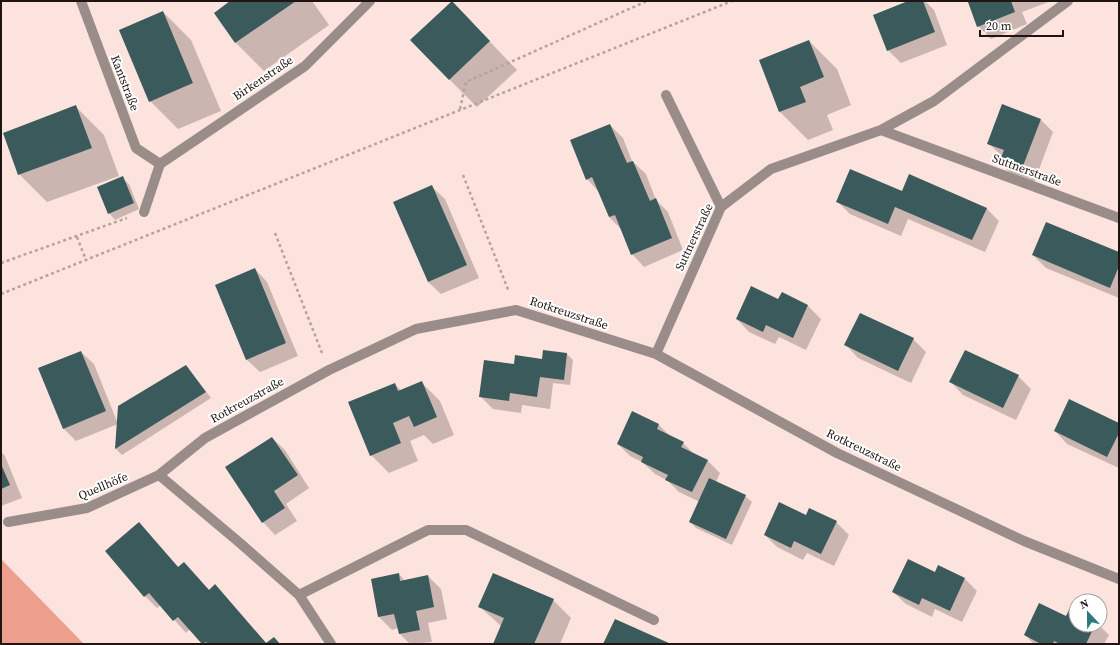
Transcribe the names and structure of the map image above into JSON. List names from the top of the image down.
{
  "streets": {
    "street": [
      "Birkenstraße",
      "Kantstraße",
      "Suttnerstraße",
      "Rotkreuzstraße",
      "Quellhöfe"
    ]
  },
  "crossings": [
    ["Birkenstraße", "Kantstraße"],
    ["Suttnerstraße", "Rotkreuzstraße"],
    ["Rotkreuzstraße", "Quellhöfe"]
  ],
  "scale_bar": "20 m",
  "north": "top"
}
